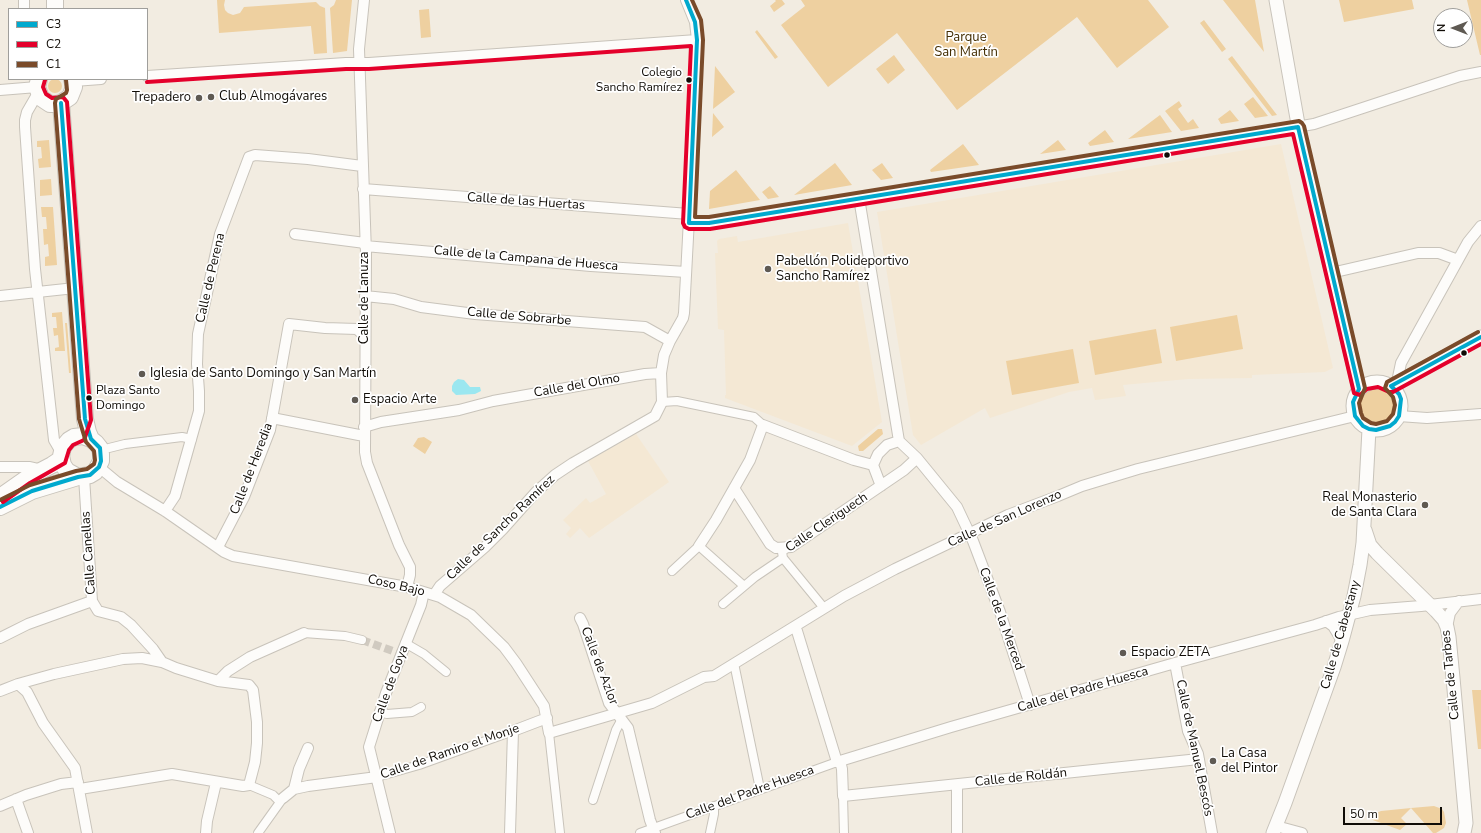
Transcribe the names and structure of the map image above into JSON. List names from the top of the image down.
{
  "streets": {
    "street": [
      "Calle de las Huertas",
      "Calle de la Campana de Huesca",
      "Calle de Perena",
      "Calle de Lanuza",
      "Calle de Sobrarbe",
      "Calle del Olmo",
      "Calle de Heredia",
      "Calle de San Lorenzo",
      "Calle Cleriguech",
      "Calle de Sancho Ramírez",
      "Calle Canellas",
      "Coso Bajo",
      "Calle de la Merced",
      "Calle de Cabestany",
      "Calle de Azlor",
      "Calle de Tarbes",
      "Calle de Goya",
      "Calle del Padre Huesca",
      "Calle de Manuel Bescós",
      "Calle de Ramiro el Monje",
      "Calle de Roldán"
    ]
  },
  "crossings": [
    ["Calle de las Huertas", "Calle de Lanuza"],
    ["Calle de la Campana de Huesca", "Calle de Lanuza"],
    ["Calle de Perena", "Calle de Lanuza"],
    ["Calle de Perena", "Coso Bajo"],
    ["Calle de Lanuza", "Calle de Sobrarbe"],
    ["Calle de Lanuza", "Calle del Olmo"],
    ["Calle de Lanuza", "Calle de Heredia"],
    ["Calle de Lanuza", "Coso Bajo"],
    ["Calle de Heredia", "Coso Bajo"],
    ["Calle de San Lorenzo", "Coso Bajo"],
    ["Calle de San Lorenzo", "Calle de la Merced"],
    ["Calle de San Lorenzo", "Calle de Cabestany"],
    ["Calle de San Lorenzo", "Calle de Azlor"],
    ["Calle Cleriguech", "Calle de la Merced"],
    ["Calle de Sancho Ramírez", "Coso Bajo"],
    ["Calle Canellas", "Coso Bajo"],
    ["Coso Bajo", "Calle de Goya"],
    ["Coso Bajo", "Calle de Ramiro el Monje"],
    ["Calle de la Merced", "Calle del Padre Huesca"],
    ["Calle de Cabestany", "Calle de Tarbes"],
    ["Calle de Cabestany", "Calle del Padre Huesca"],
    ["Calle de Azlor", "Calle del Padre Huesca"],
    ["Calle de Tarbes", "Calle del Padre Huesca"],
    ["Calle de Goya", "Calle de Ramiro el Monje"],
    ["Calle del Padre Huesca", "Calle de Manuel Bescós"],
    ["Calle de Manuel Bescós", "Calle de Roldán"]
  ],
  "parks": ["Parque San Martín"],
  "places": [
    "Colegio Sancho Ramírez",
    "Club Almogávares",
    "Trepadero",
    "Pabellón Polideportivo Sancho Ramírez",
    "Iglesia de Santo Domingo y San Martín",
    "Plaza Santo Domingo",
    "Espacio Arte",
    "Real Monasterio de Santa Clara",
    "Espacio ZETA",
    "La Casa del Pintor"
  ],
  "lines": ["transit line C3", "transit line C1", "transit line C2"],
  "legend": ["C3", "C2", "C1"],
  "scale_bar": "50 m",
  "north": "left"
}
